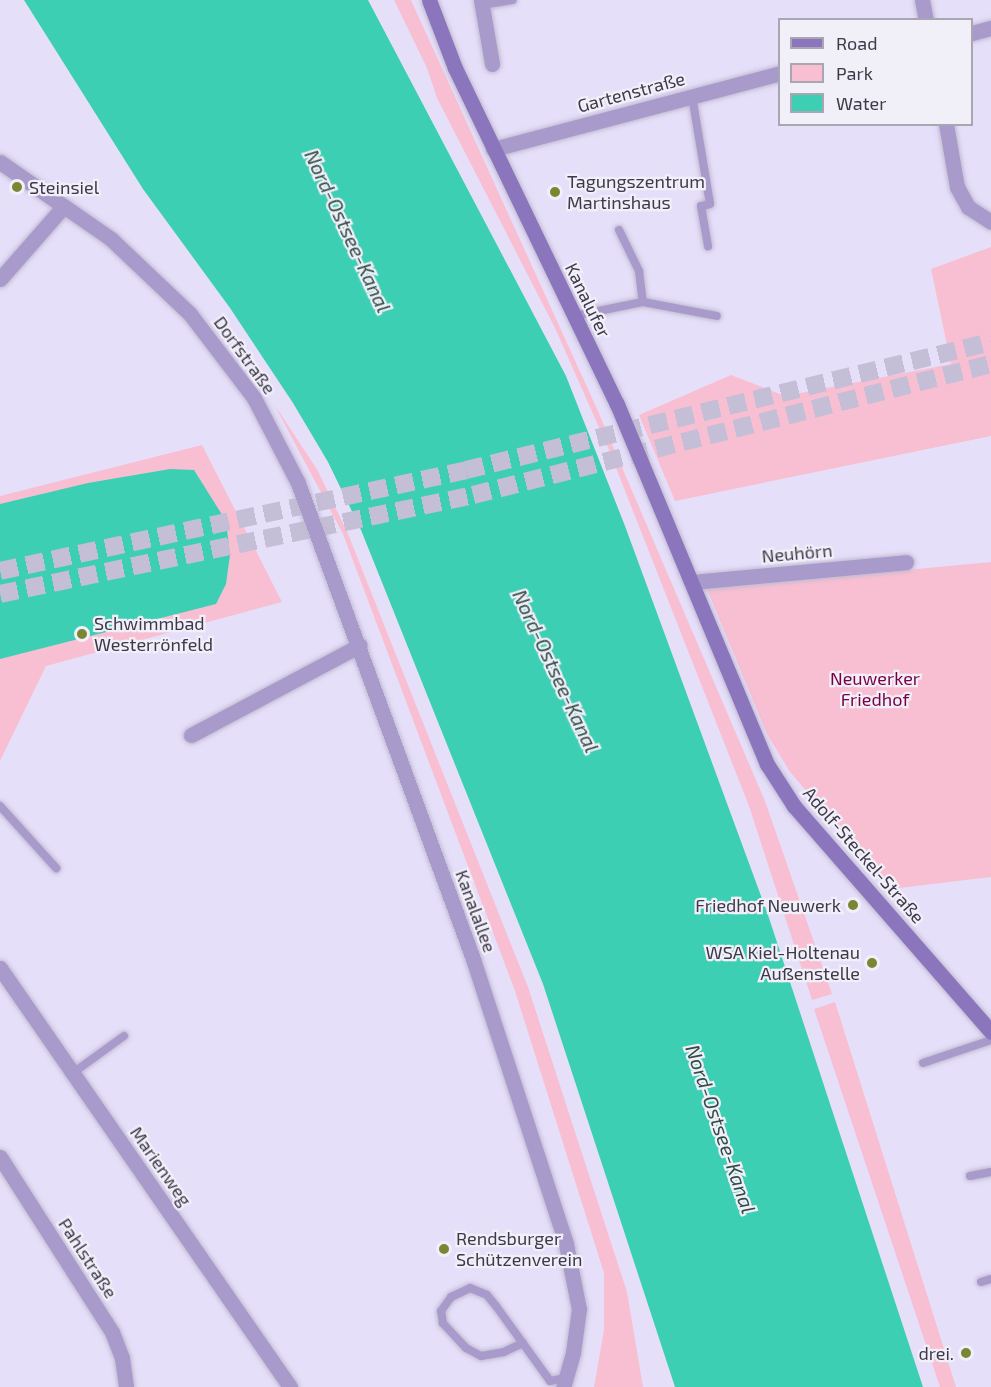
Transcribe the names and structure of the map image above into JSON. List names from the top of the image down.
{
  "streets": {
    "street": [
      "Gartenstraße",
      "Kanalufer",
      "Dorfstraße",
      "Neuhörn",
      "Adolf-Steckel-Straße",
      "Kanalallee",
      "Marienweg",
      "Pahlstraße"
    ]
  },
  "crossings": [
    ["Gartenstraße", "Kanalufer"],
    ["Kanalufer", "Neuhörn"],
    ["Kanalufer", "Adolf-Steckel-Straße"],
    ["Dorfstraße", "Kanalallee"]
  ],
  "water": ["Nord-Ostsee-Kanal"],
  "parks": ["Neuwerker Friedhof"],
  "places": [
    "Steinsiel",
    "Tagungszentrum Martinshaus",
    "Schwimmbad Westerrönfeld",
    "Friedhof Neuwerk",
    "WSA Kiel-Holtenau Außenstelle",
    "Rendsburger Schützenverein",
    "drei."
  ],
  "legend": ["Road", "Park", "Water"]
}
